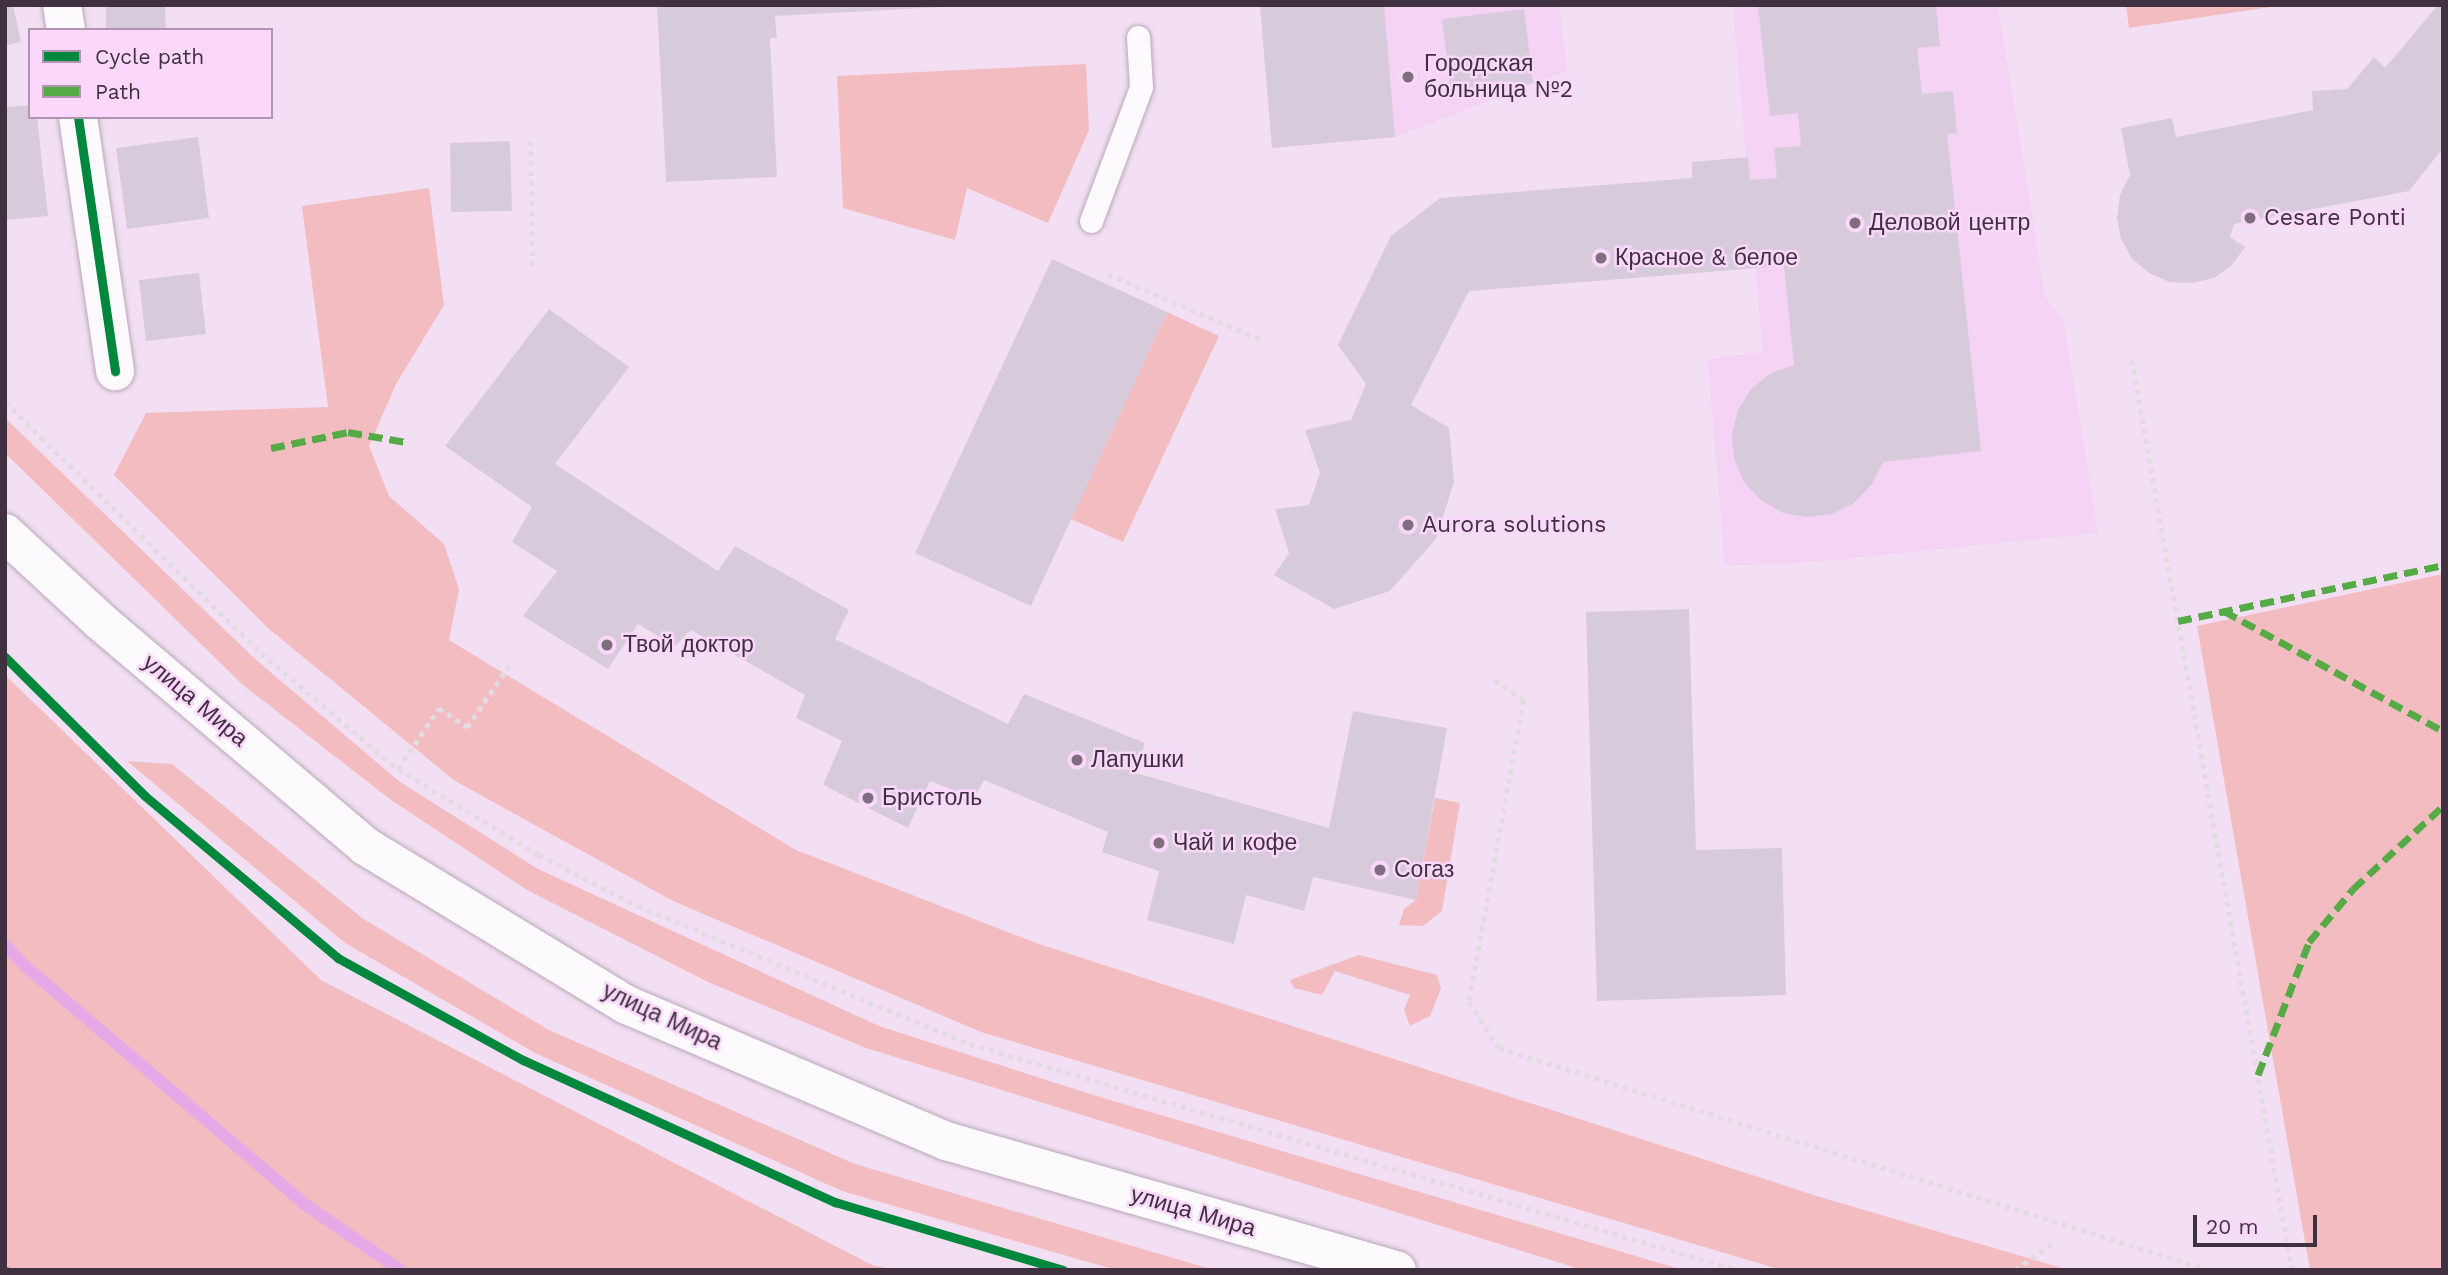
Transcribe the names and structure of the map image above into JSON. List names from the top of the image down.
{
  "streets": {
    "main road": ["улица Мира"]
  },
  "places": [
    "Городская больница №2",
    "Cesare Ponti",
    "Деловой центр",
    "Красное & белое",
    "Aurora solutions",
    "Твой доктор",
    "Лапушки",
    "Бристоль",
    "Чай и кофе",
    "Согаз"
  ],
  "legend": ["Cycle path", "Path"],
  "scale_bar": "20 m"
}
